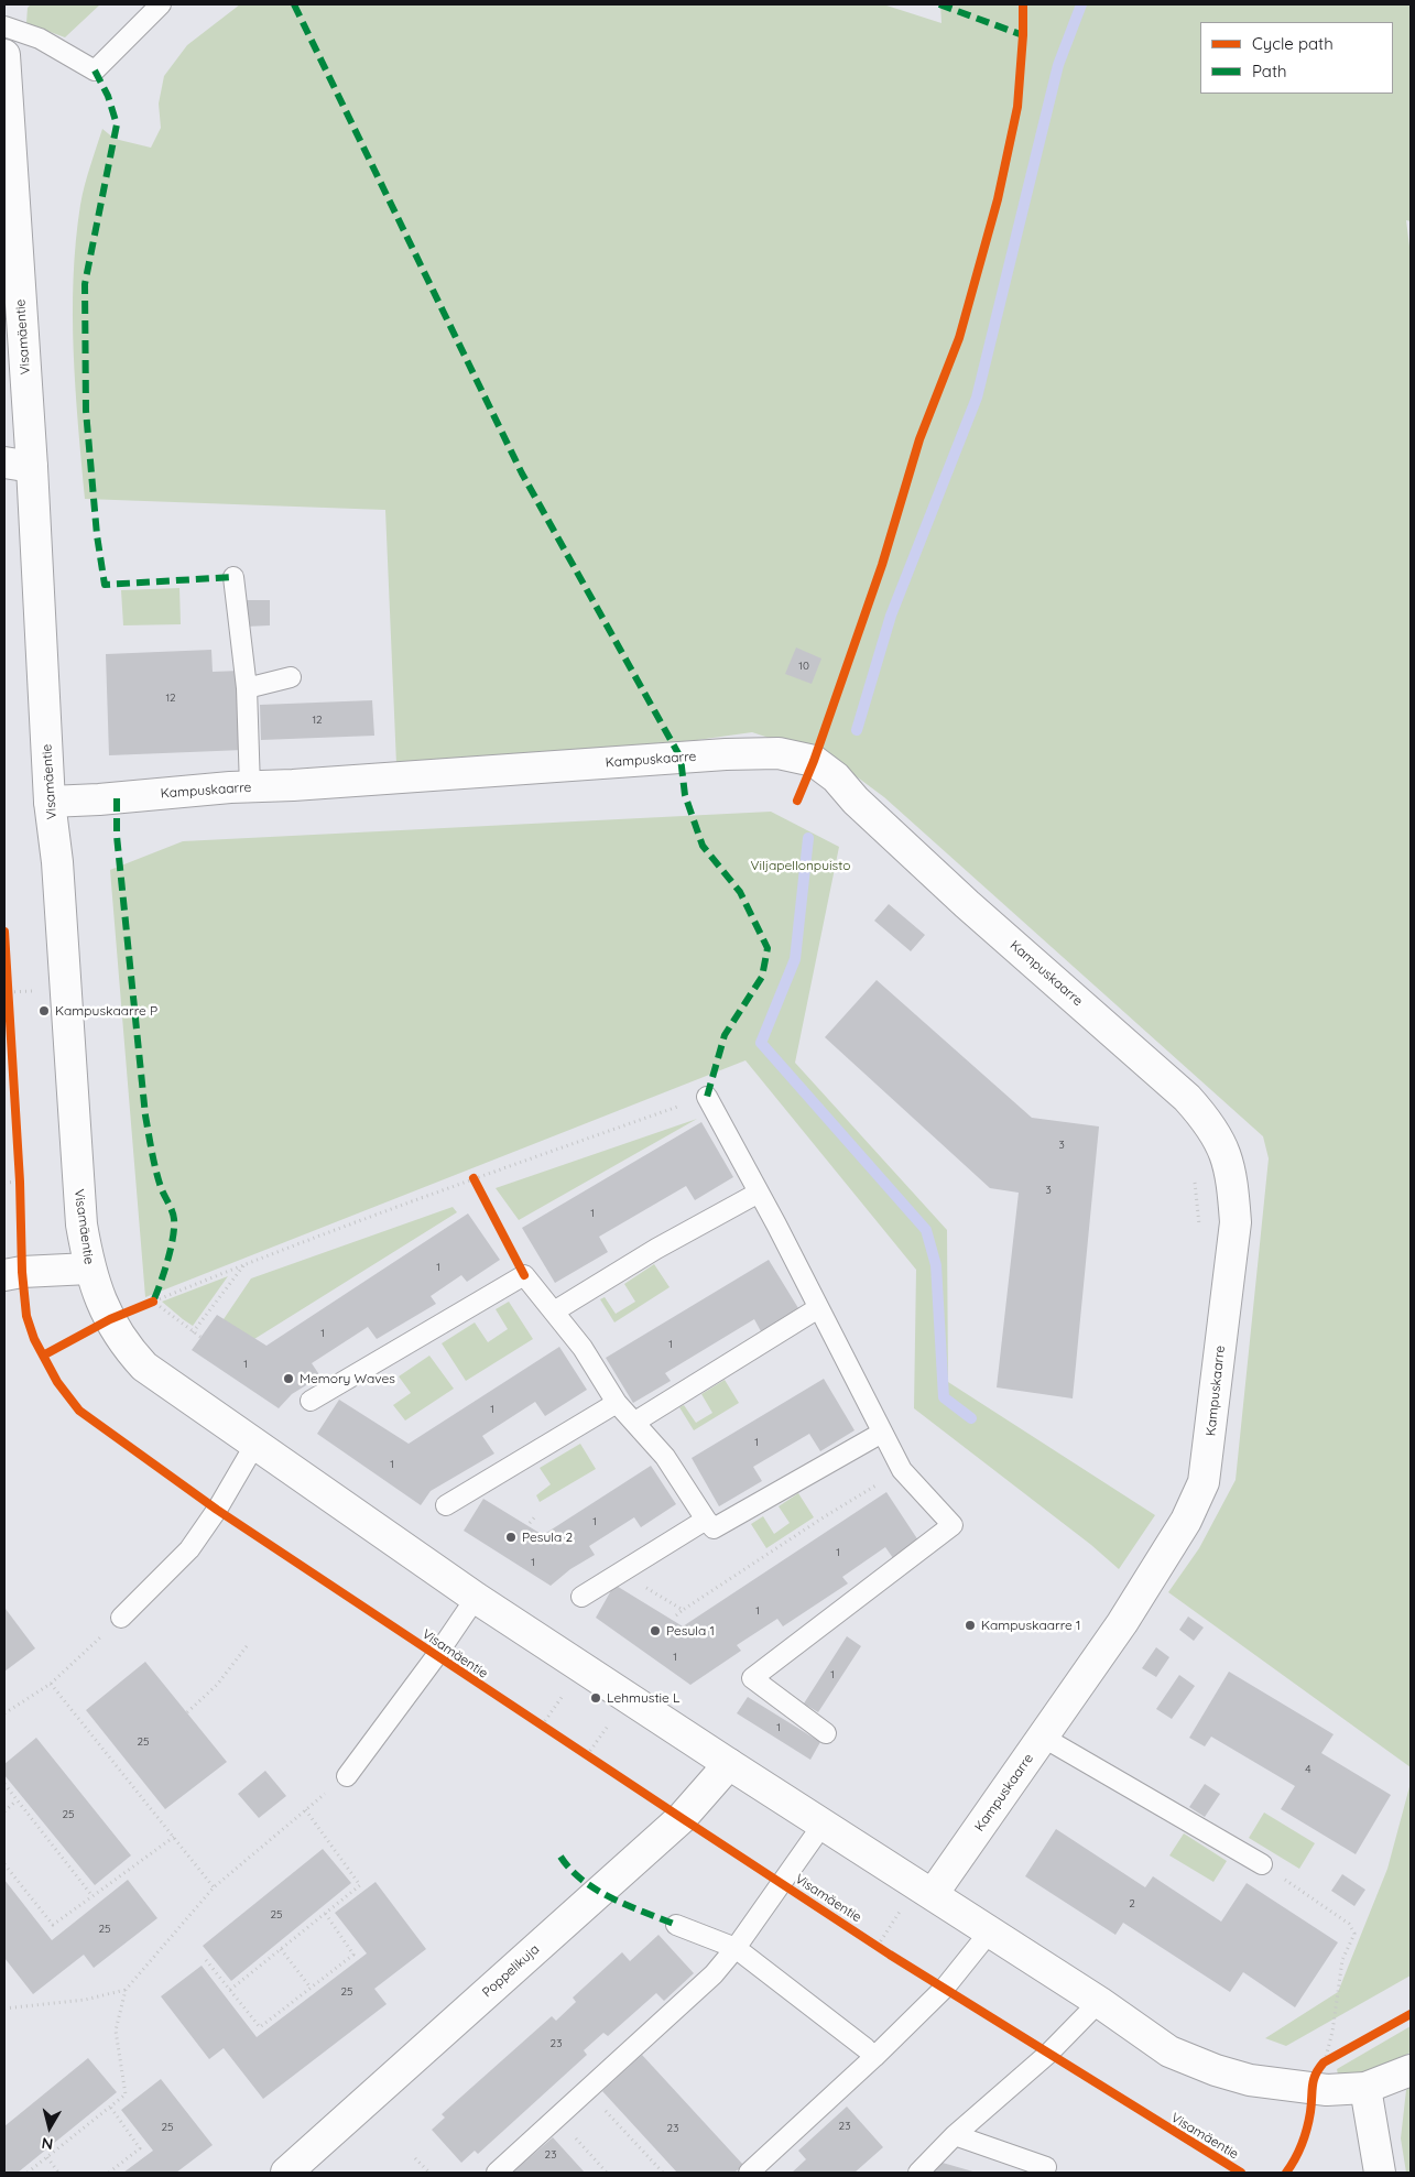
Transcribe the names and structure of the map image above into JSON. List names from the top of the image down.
{
  "streets": {
    "street": ["Visamäentie", "Kampuskaarre", "Poppelikuja"]
  },
  "crossings": [
    ["Visamäentie", "Kampuskaarre"],
    ["Visamäentie", "Poppelikuja"]
  ],
  "parks": ["Viljapellonpuisto"],
  "places": [
    "Kampuskaarre P",
    "Memory Waves",
    "Pesula 2",
    "Kampuskaarre 1",
    "Pesula 1",
    "Lehmustie L"
  ],
  "house_numbers": [
    "10",
    "12",
    "12",
    "3",
    "3",
    "1",
    "1",
    "1",
    "1",
    "1",
    "1",
    "1",
    "1",
    "1",
    "1",
    "1",
    "1",
    "1",
    "1",
    "1",
    "25",
    "4",
    "25",
    "2",
    "25",
    "25",
    "25",
    "23",
    "23",
    "25",
    "23",
    "23"
  ],
  "legend": ["Cycle path", "Path"],
  "north": "bottom"
}
